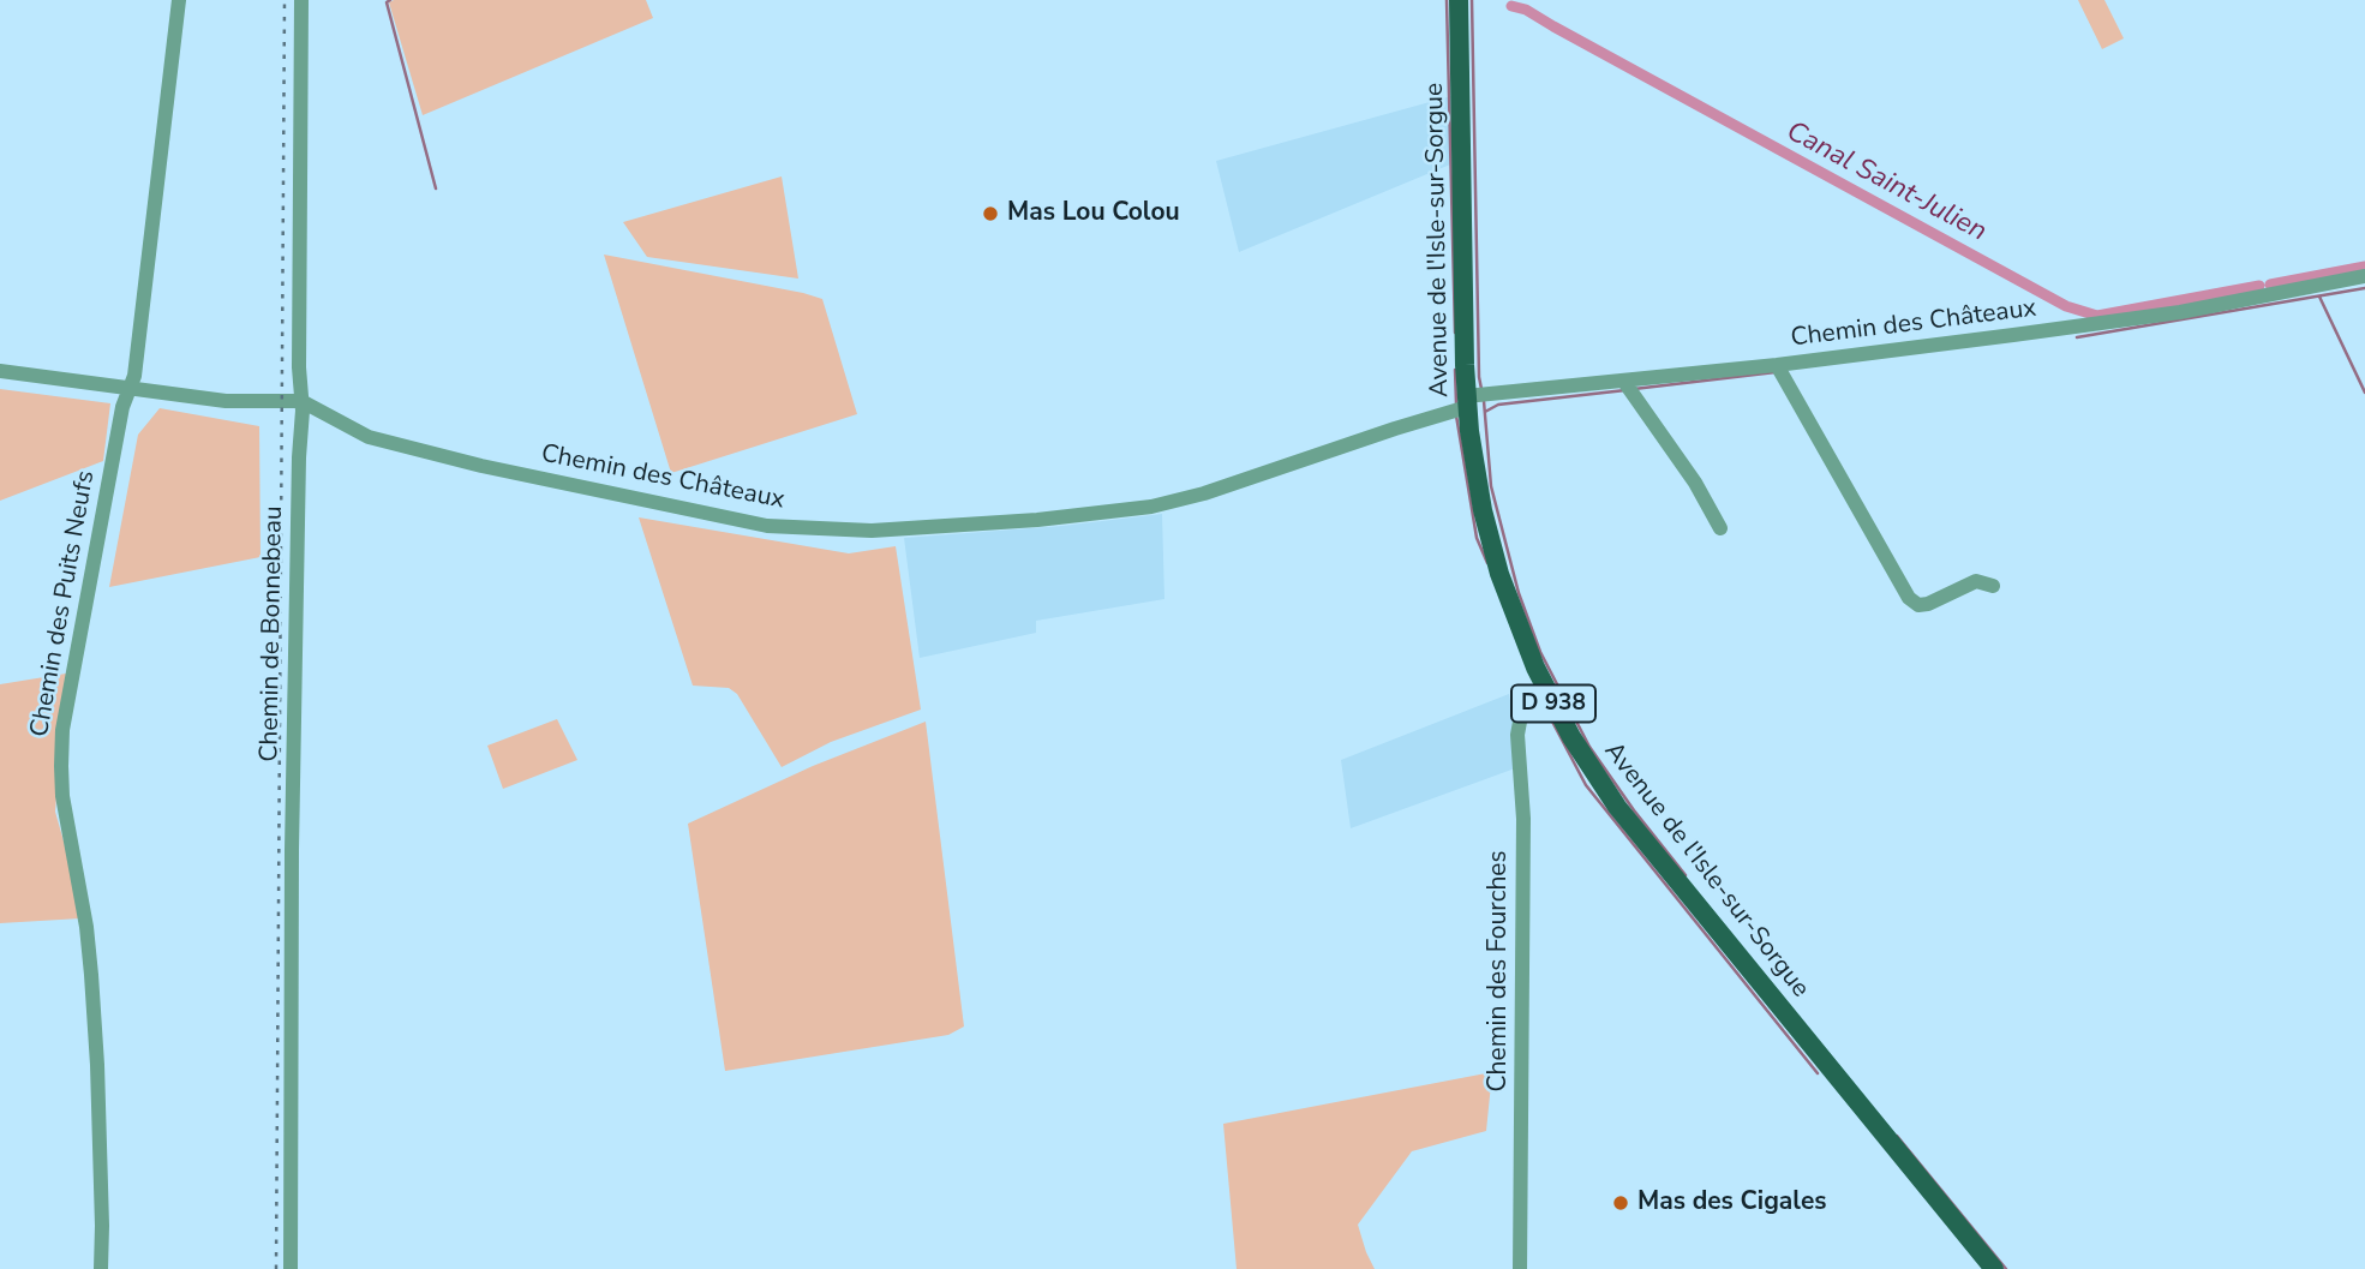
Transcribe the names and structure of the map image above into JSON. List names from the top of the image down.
{
  "streets": {
    "main road": ["Avenue de l'Isle-sur-Sorgue", "D 938"],
    "street": [
      "Chemin des Châteaux",
      "Chemin des Puits Neufs",
      "Chemin de Bonnebeau",
      "Chemin des Fourches"
    ]
  },
  "crossings": [
    ["Avenue de l'Isle-sur-Sorgue", "Chemin des Châteaux"],
    ["Avenue de l'Isle-sur-Sorgue", "Chemin des Fourches"],
    ["Chemin des Châteaux", "Chemin des Puits Neufs"],
    ["Chemin des Châteaux", "Chemin de Bonnebeau"]
  ],
  "water": ["Canal Saint-Julien"],
  "places": ["Mas Lou Colou", "Mas des Cigales"]
}
